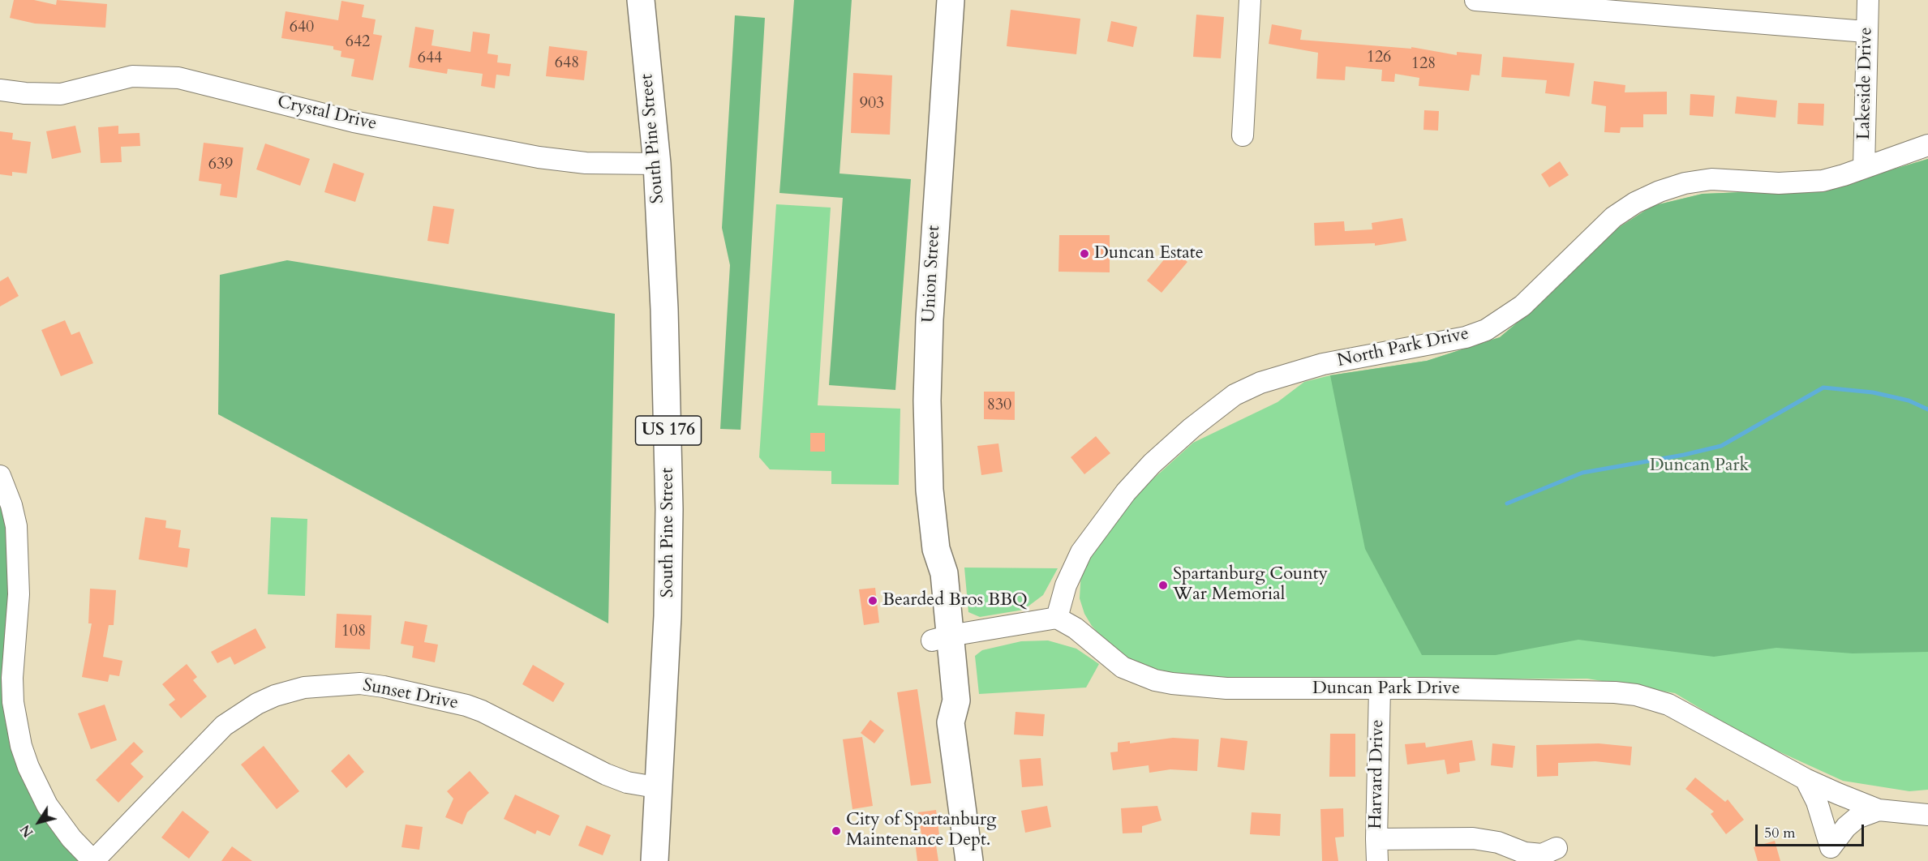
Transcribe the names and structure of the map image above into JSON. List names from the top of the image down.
{
  "streets": {
    "main road": ["South Pine Street", "Union Street", "US 176"],
    "street": [
      "Lakeside Drive",
      "Crystal Drive",
      "North Park Drive",
      "Duncan Park Drive",
      "Sunset Drive",
      "Harvard Drive"
    ]
  },
  "crossings": [
    ["Lakeside Drive", "North Park Drive"],
    ["Crystal Drive", "South Pine Street"],
    ["South Pine Street", "Sunset Drive"],
    ["North Park Drive", "Duncan Park Drive"],
    ["Duncan Park Drive", "Harvard Drive"]
  ],
  "parks": ["Duncan Park"],
  "places": [
    "Duncan Estate",
    "Spartanburg County War Memorial",
    "Bearded Bros BBQ",
    "City of Spartanburg Maintenance Dept."
  ],
  "house_numbers": [
    "640",
    "642",
    "126",
    "644",
    "648",
    "128",
    "903",
    "639",
    "830",
    "108"
  ],
  "scale_bar": "50 m",
  "north": "bottom left"
}
